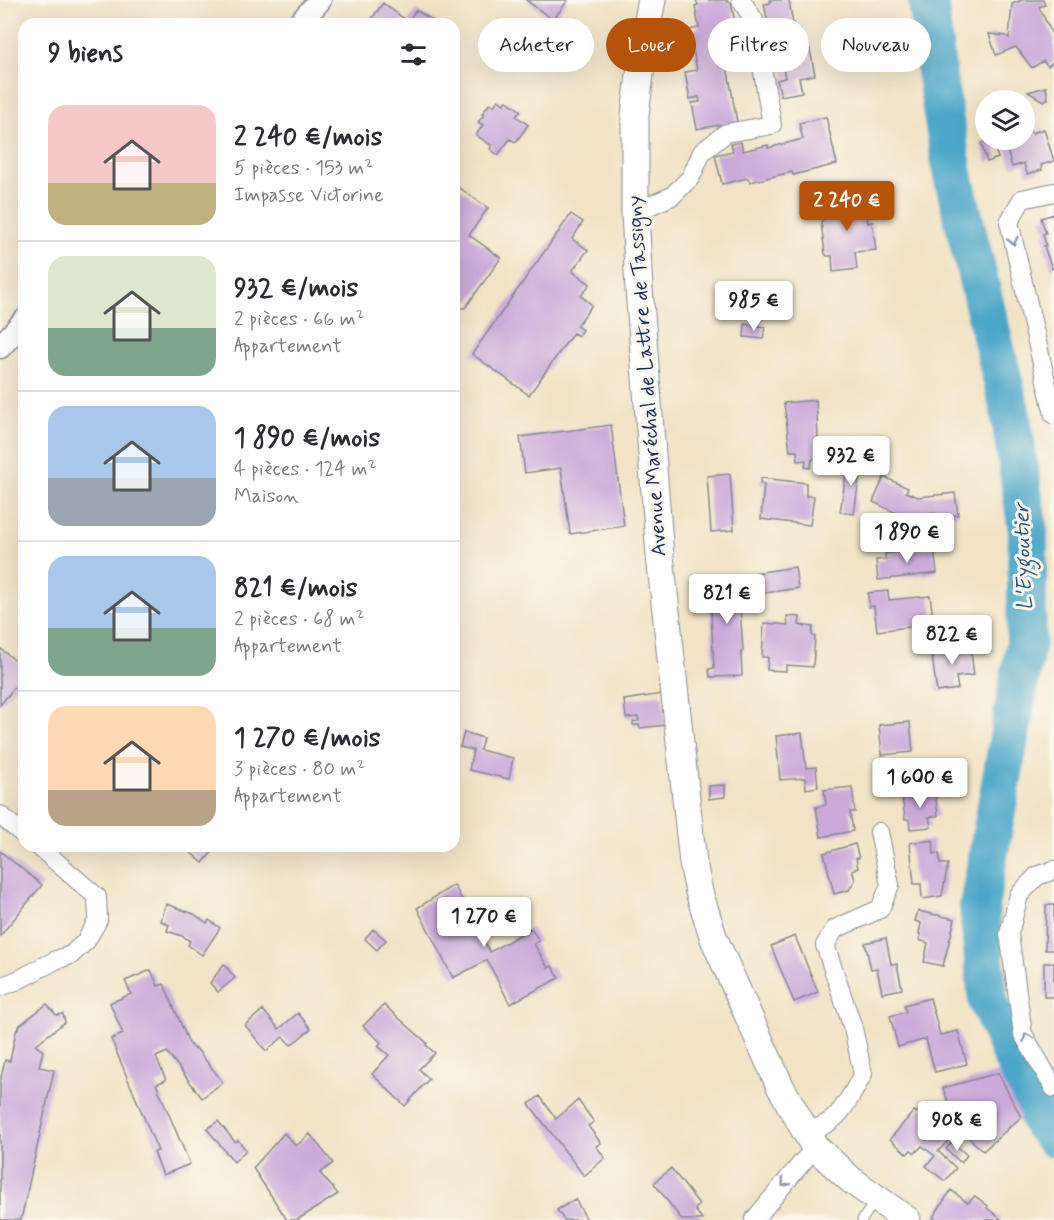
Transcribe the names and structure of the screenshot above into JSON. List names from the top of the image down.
{
  "streets": {
    "main road": ["Avenue Maréchal de Lattre de Tassigny"]
  },
  "water": ["L'Eygoutier"],
  "page": {
    "chip": [
      "Acheter",
      "Louer",
      "Filtres",
      "Nouveau"
    ],
    "heading": "9 biens",
    "list": [
      {
        "name": "2 240 €/mois",
        "note": "5 pièces · 153 m² · Impasse Victorine"
      },
      {
        "name": "932 €/mois",
        "note": "2 pièces · 66 m² · Appartement"
      },
      {
        "name": "1 890 €/mois",
        "note": "4 pièces · 124 m² · Maison"
      },
      {
        "name": "821 €/mois",
        "note": "2 pièces · 68 m² · Appartement"
      },
      {
        "name": "1 270 €/mois",
        "note": "3 pièces · 80 m² · Appartement"
      }
    ],
    "price": [
      "2 240 €",
      "985 €",
      "932 €",
      "1 890 €",
      "821 €",
      "822 €",
      "1 600 €",
      "1 270 €",
      "908 €"
    ]
  }
}
